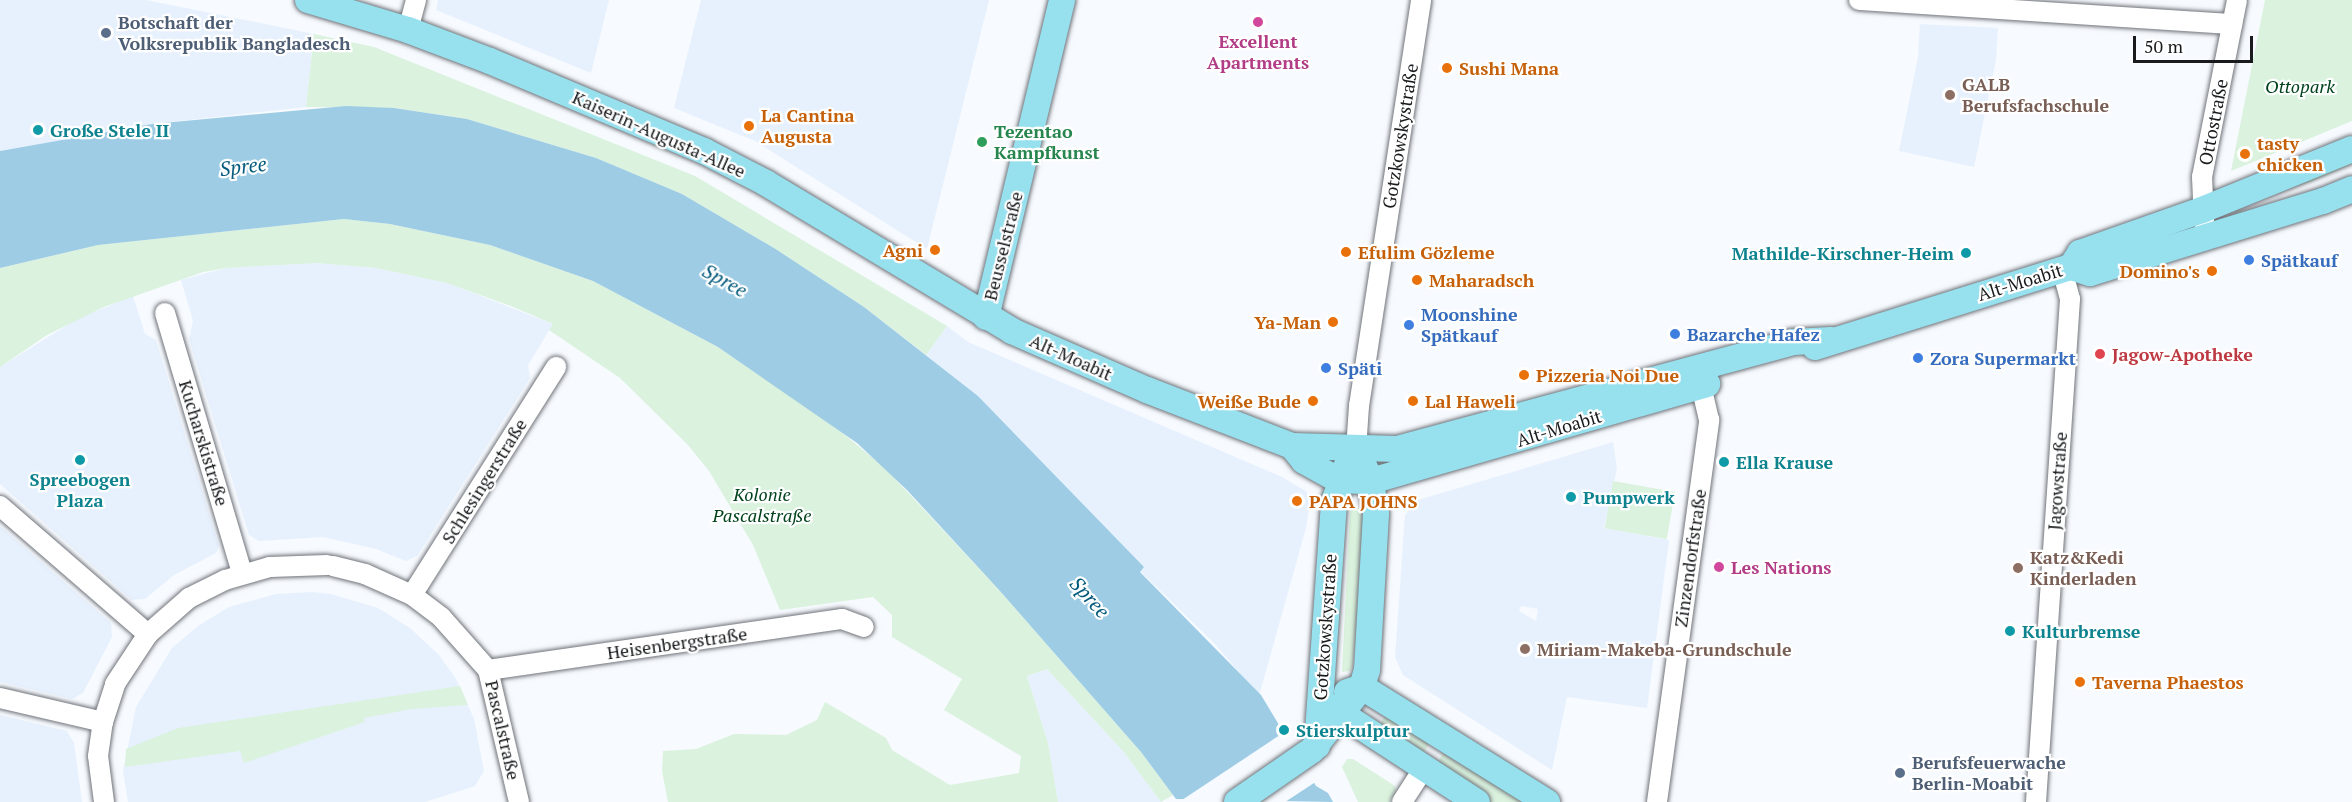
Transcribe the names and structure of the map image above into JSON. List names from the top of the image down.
{
  "streets": {
    "main road": [
      "Kaiserin-Augusta-Allee",
      "Gotzkowskystraße",
      "Beusselstraße",
      "Alt-Moabit"
    ],
    "street": [
      "Ottostraße",
      "Kucharskistraße",
      "Schlesingerstraße",
      "Jagowstraße",
      "Zinzendorfstraße",
      "Heisenbergstraße",
      "Pascalstraße"
    ]
  },
  "crossings": [
    ["Ottostraße", "Alt-Moabit"],
    ["Kaiserin-Augusta-Allee", "Beusselstraße"],
    ["Kaiserin-Augusta-Allee", "Alt-Moabit"],
    ["Gotzkowskystraße", "Alt-Moabit"],
    ["Beusselstraße", "Alt-Moabit"],
    ["Alt-Moabit", "Jagowstraße"],
    ["Alt-Moabit", "Zinzendorfstraße"],
    ["Kucharskistraße", "Pascalstraße"],
    ["Schlesingerstraße", "Pascalstraße"],
    ["Heisenbergstraße", "Pascalstraße"]
  ],
  "water": ["Spree"],
  "parks": ["Ottopark", "Kolonie Pascalstraße"],
  "places": [
    "Excellent Apartments",
    "Botschaft der Volksrepublik Bangladesch",
    "Sushi Mana",
    "GALB Berufsfachschule",
    "La Cantina Augusta",
    "Große Stele II",
    "Tezentao Kampfkunst",
    "tasty chicken",
    "Agni",
    "Efulim Gözleme",
    "Mathilde-Kirschner-Heim",
    "Spätkauf",
    "Domino's",
    "Maharadsch",
    "Ya-Man",
    "Moonshine Spätkauf",
    "Bazarche Hafez",
    "Jagow-Apotheke",
    "Zora Supermarkt",
    "Späti",
    "Pizzeria Noi Due",
    "Weiße Bude",
    "Lal Haweli",
    "Spreebogen Plaza",
    "Ella Krause",
    "Pumpwerk",
    "PAPA JOHNS",
    "Les Nations",
    "Katz&Kedi Kinderladen",
    "Kulturbremse",
    "Miriam-Makeba-Grundschule",
    "Taverna Phaestos",
    "Stierskulptur",
    "Berufsfeuerwache Berlin-Moabit"
  ],
  "scale_bar": "50 m"
}
